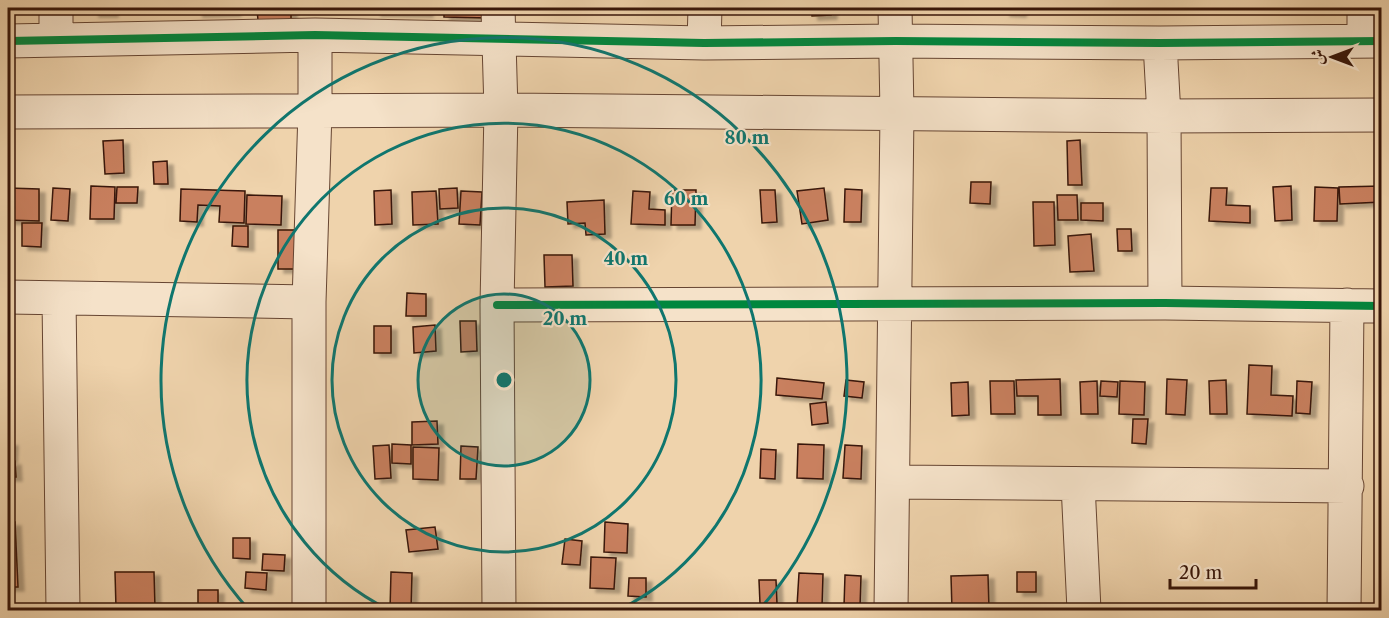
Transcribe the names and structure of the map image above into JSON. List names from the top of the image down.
{
  "scale_bar": "20 m",
  "north": "left",
  "rings": [
    "80 m",
    "60 m",
    "40 m",
    "20 m"
  ]
}
